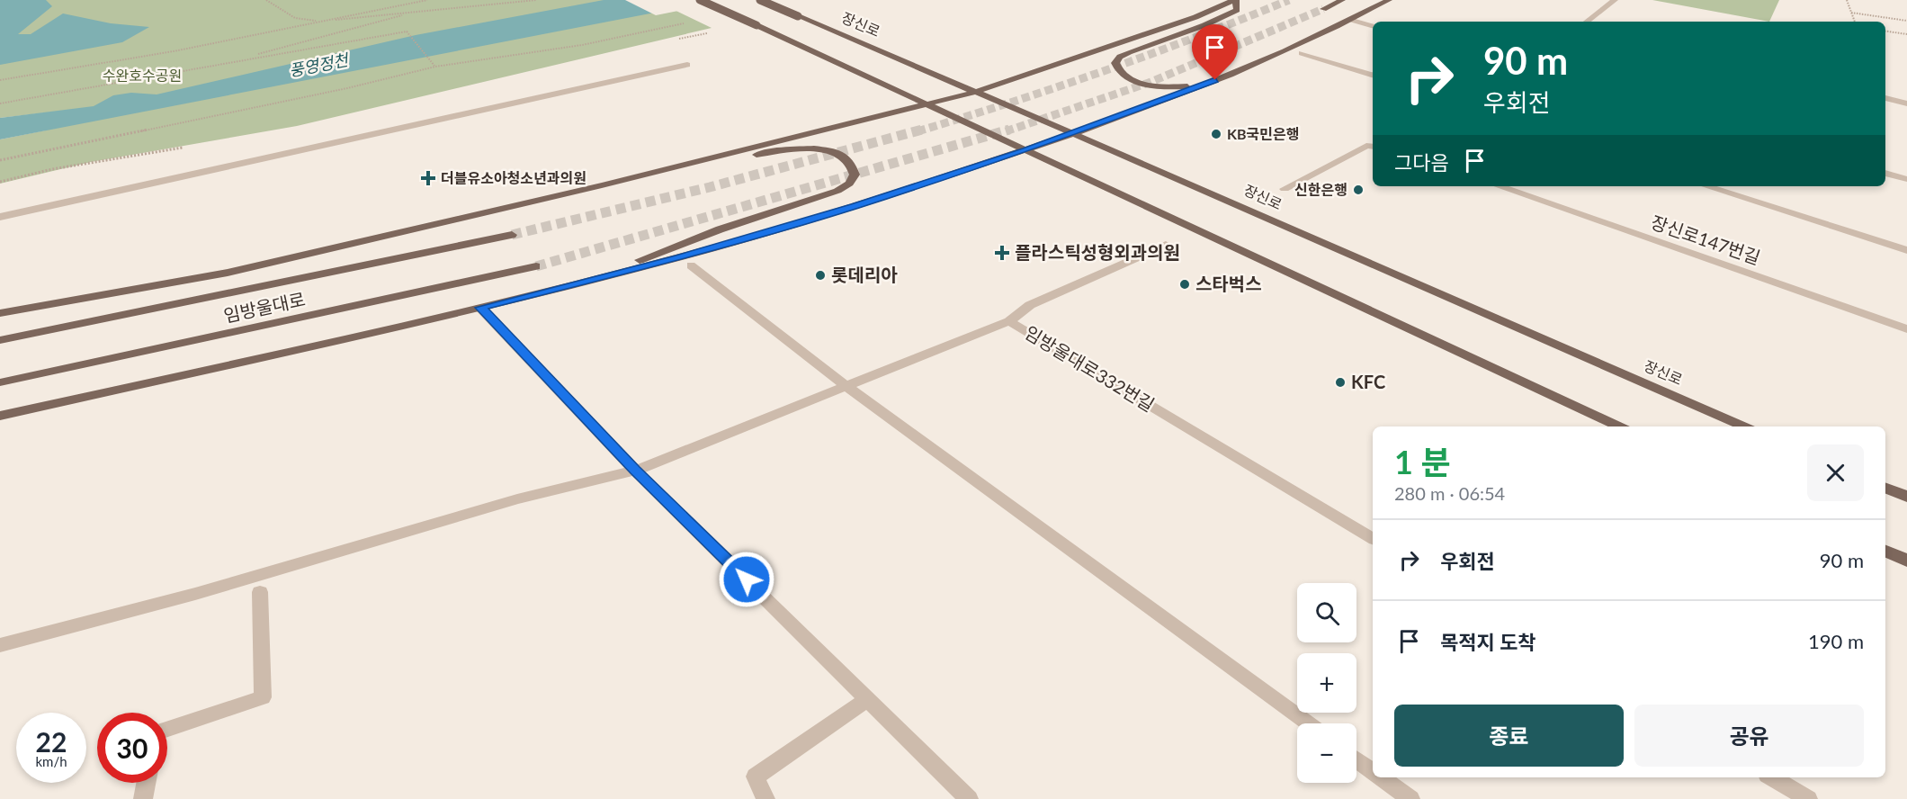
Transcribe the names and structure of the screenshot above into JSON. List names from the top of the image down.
{
  "streets": {
    "main road": ["장신로", "임방울대로"],
    "street": ["장신로147번길", "임방울대로332번길"]
  },
  "water": ["풍영정천"],
  "parks": ["수완호수공원"],
  "places": {
    "other": [
      "KB국민은행",
      "신한은행",
      "롯데리아",
      "스타벅스",
      "KFC"
    ],
    "health": ["더블유소아청소년과의원", "플라스틱성형외과의원"]
  },
  "page": {
    "turn": ["90 m", "우회전"],
    "then": "그다음",
    "heading": ["1 분", "280 m · 06:54"],
    "list": [
      {
        "name": "우회전",
        "value": "90 m"
      },
      {
        "name": "목적지 도착",
        "value": "190 m"
      }
    ],
    "map_buttons": ["+", "−"],
    "buttons": ["종료", "공유"],
    "speed": "22 km/h",
    "limit": "30"
  }
}
